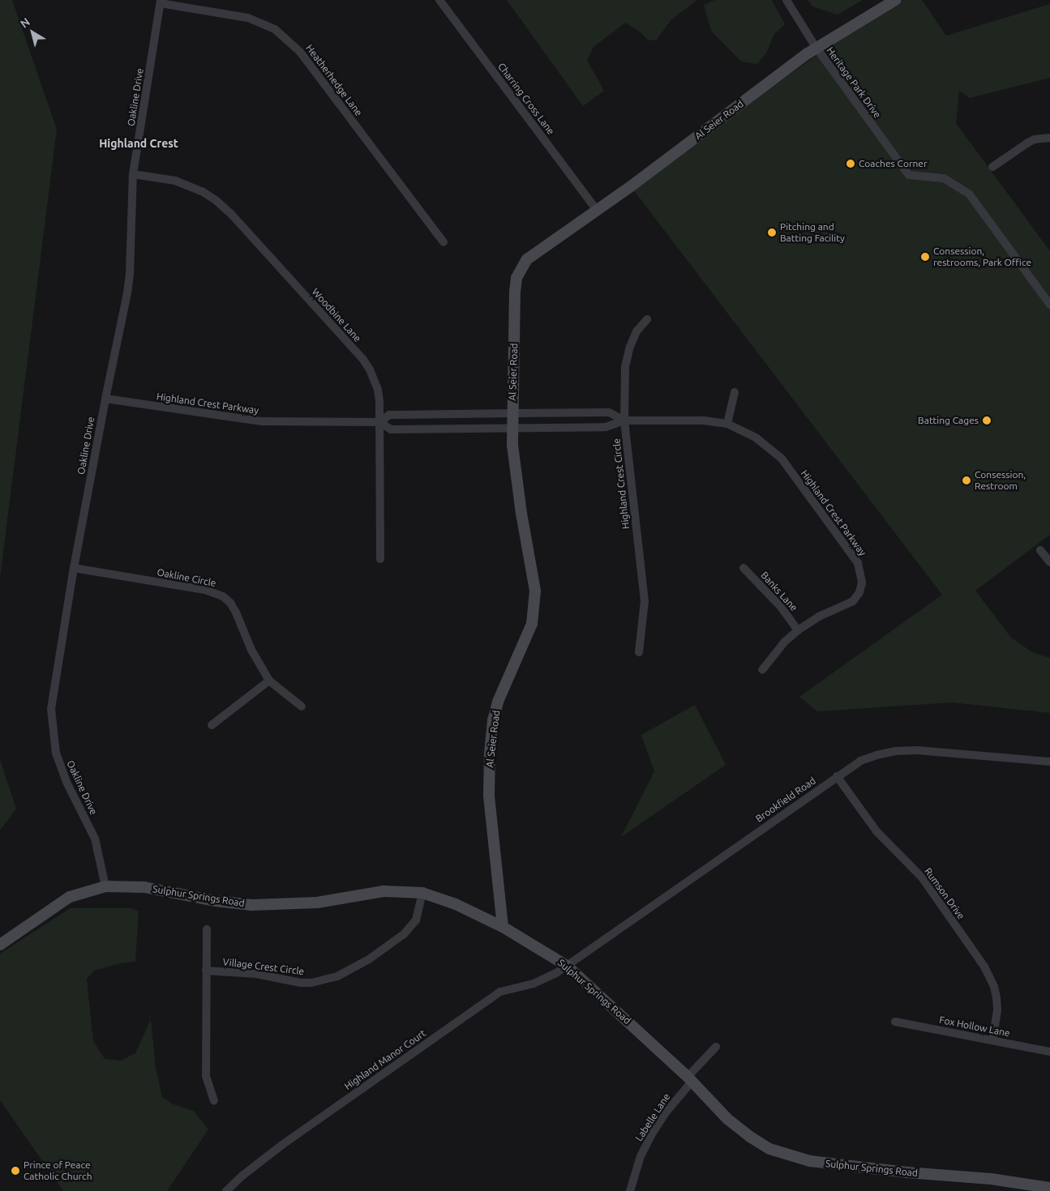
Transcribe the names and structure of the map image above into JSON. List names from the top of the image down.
{
  "streets": {
    "street": [
      "Heatherhedge Lane",
      "Heritage Park Drive",
      "Oakline Drive",
      "Charring Cross Lane",
      "Al Seier Road",
      "Woodbine Lane",
      "Highland Crest Parkway",
      "Highland Crest Circle",
      "Oakline Circle",
      "Banks Lane",
      "Brookfield Road",
      "Rumson Drive",
      "Sulphur Springs Road",
      "Village Crest Circle",
      "Fox Hollow Lane",
      "Highland Manor Court",
      "Labelle Lane"
    ]
  },
  "crossings": [
    ["Heatherhedge Lane", "Oakline Drive"],
    ["Heritage Park Drive", "Al Seier Road"],
    ["Oakline Drive", "Woodbine Lane"],
    ["Oakline Drive", "Highland Crest Parkway"],
    ["Oakline Drive", "Oakline Circle"],
    ["Oakline Drive", "Sulphur Springs Road"],
    ["Charring Cross Lane", "Al Seier Road"],
    ["Al Seier Road", "Highland Crest Parkway"],
    ["Al Seier Road", "Sulphur Springs Road"],
    ["Woodbine Lane", "Highland Crest Parkway"],
    ["Highland Crest Parkway", "Highland Crest Circle"],
    ["Highland Crest Parkway", "Banks Lane"],
    ["Brookfield Road", "Rumson Drive"],
    ["Brookfield Road", "Sulphur Springs Road"],
    ["Brookfield Road", "Highland Manor Court"],
    ["Rumson Drive", "Fox Hollow Lane"],
    ["Sulphur Springs Road", "Village Crest Circle"],
    ["Sulphur Springs Road", "Highland Manor Court"],
    ["Sulphur Springs Road", "Labelle Lane"]
  ],
  "districts": ["Highland Crest"],
  "places": [
    "Coaches Corner",
    "Pitching and Batting Facility",
    "Consession, restrooms, Park Office",
    "Batting Cages",
    "Consession, Restroom",
    "Prince of Peace Catholic Church"
  ],
  "north": "top left"
}
